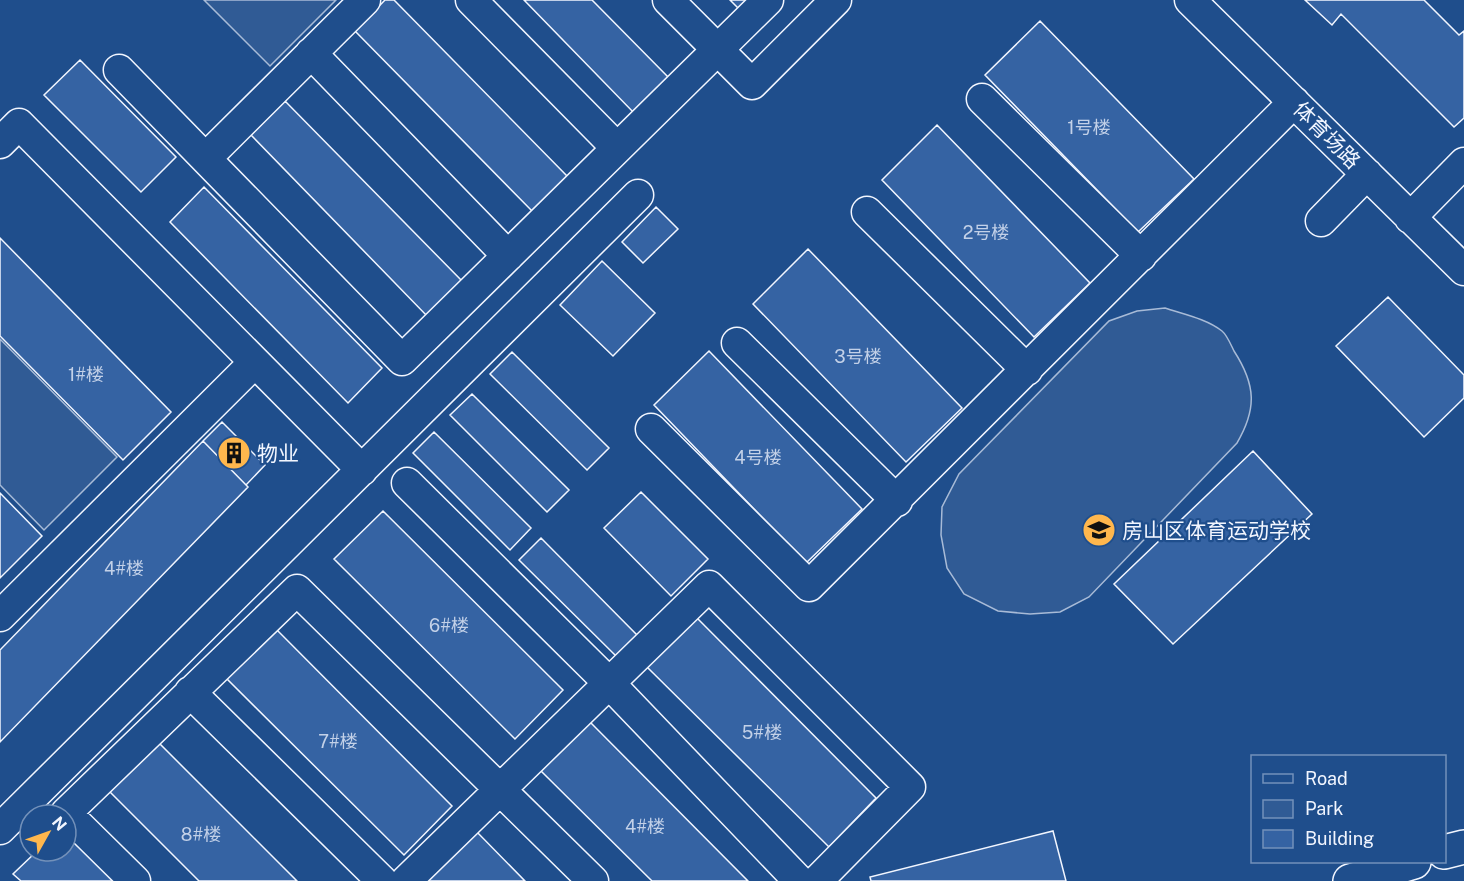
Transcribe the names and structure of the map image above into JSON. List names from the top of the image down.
{
  "streets": {
    "street": ["体育场路"]
  },
  "places": {
    "building": ["物业"],
    "school or university": ["房山区体育运动学校"]
  },
  "house_numbers": [
    "1号楼",
    "2号楼",
    "3号楼",
    "1#楼",
    "4号楼",
    "4#楼",
    "6#楼",
    "5#楼",
    "7#楼",
    "4#楼",
    "8#楼"
  ],
  "legend": ["Road", "Park", "Building"],
  "north": "top right"
}
